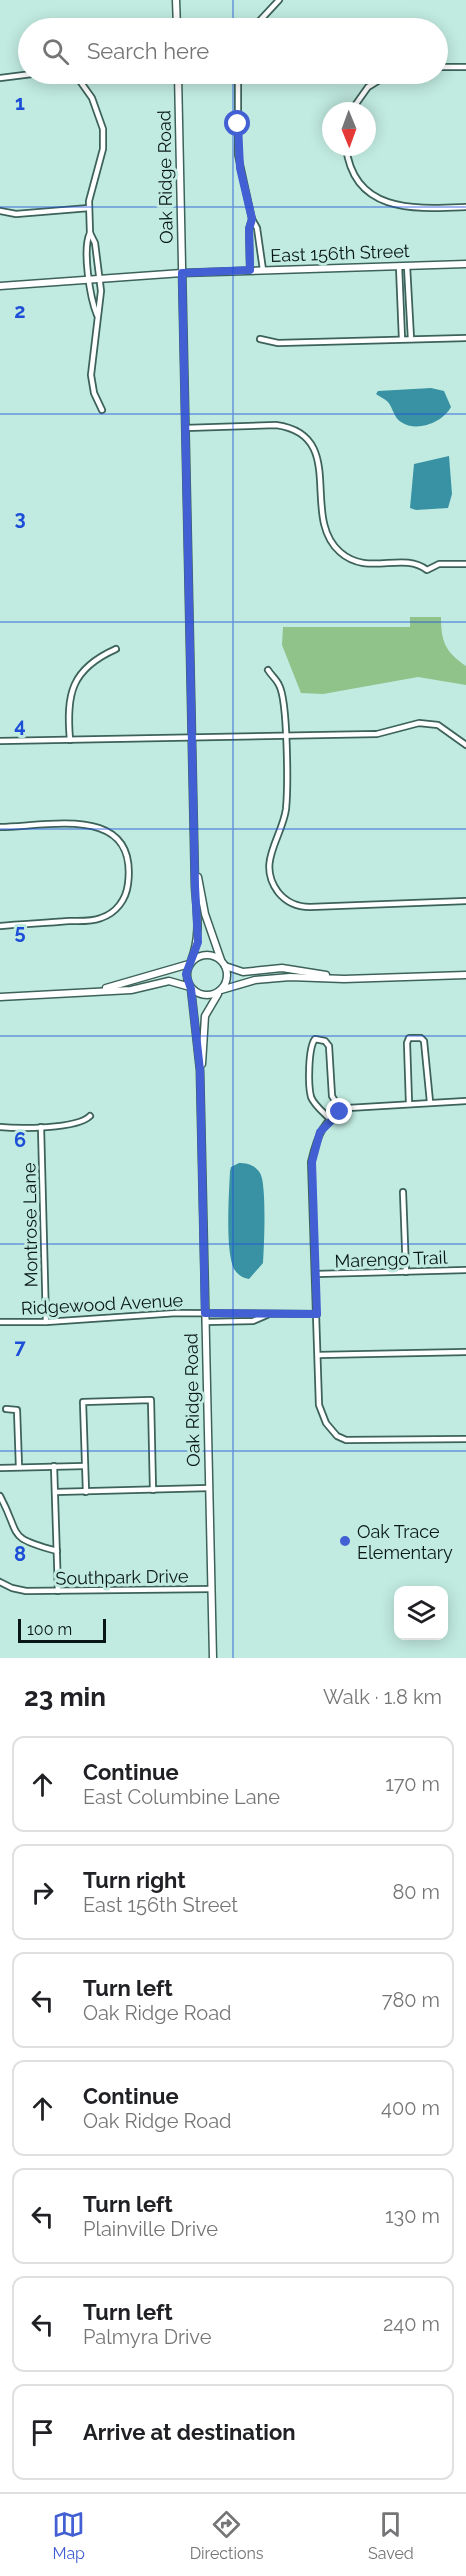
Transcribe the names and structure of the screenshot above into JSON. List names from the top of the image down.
{
  "streets": {
    "street": [
      "Oak Ridge Road",
      "East 156th Street",
      "Montrose Lane",
      "Marengo Trail",
      "Ridgewood Avenue",
      "Southpark Drive"
    ]
  },
  "crossings": [
    ["Oak Ridge Road", "East 156th Street"],
    ["Oak Ridge Road", "Ridgewood Avenue"],
    ["Oak Ridge Road", "Southpark Drive"],
    ["Montrose Lane", "Ridgewood Avenue"]
  ],
  "places": ["Oak Trace Elementary"],
  "scale_bar": "100 m",
  "north": "bottom",
  "page": {
    "search": "Search here",
    "scale": "100 m",
    "heading": ["23 min", "Walk · 1.8 km"],
    "list": [
      ["Continue", "East Columbine Lane", "170 m"],
      ["Turn right", "East 156th Street", "80 m"],
      ["Turn left", "Oak Ridge Road", "780 m"],
      ["Continue", "Oak Ridge Road", "400 m"],
      ["Turn left", "Plainville Drive", "130 m"],
      ["Turn left", "Palmyra Drive", "240 m"],
      "Arrive at destination"
    ],
    "nav": ["Map", "Directions", "Saved"]
  },
  "grid": {
    "rows": [
      "1",
      "2",
      "3",
      "4",
      "5",
      "6",
      "7",
      "8"
    ]
  }
}
